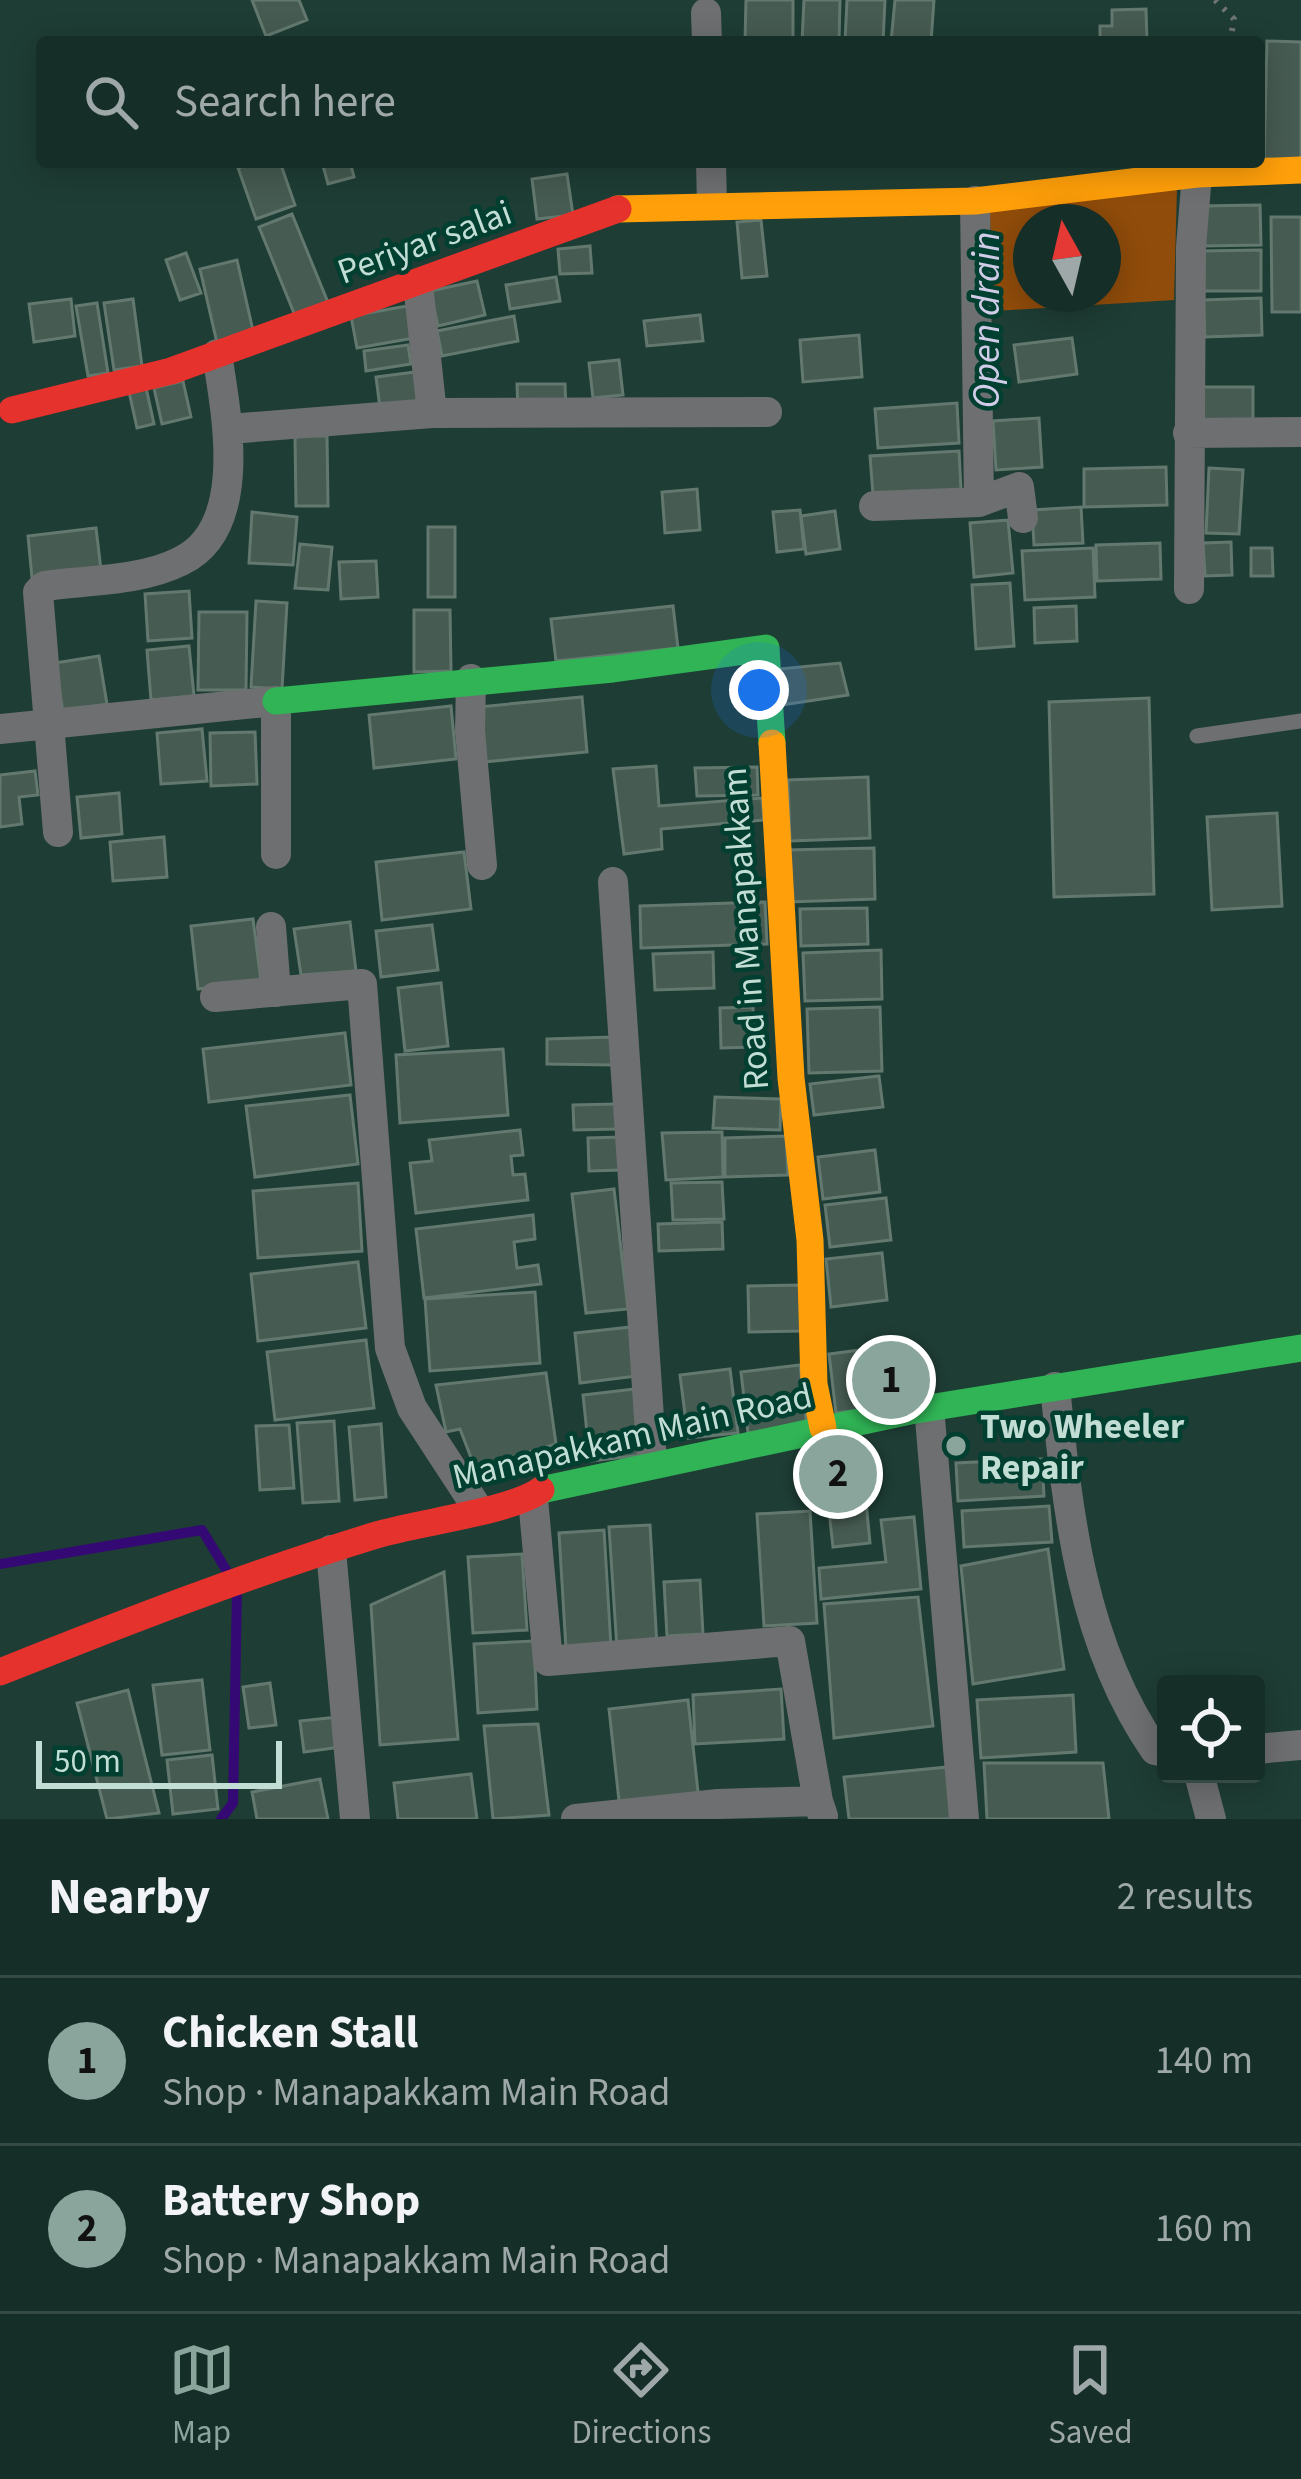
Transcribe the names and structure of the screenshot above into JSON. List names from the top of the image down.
{
  "streets": {
    "street": ["Periyar salai", "Road in Manapakkam", "Manapakkam Main Road"]
  },
  "crossings": [
    ["Road in Manapakkam", "Manapakkam Main Road"]
  ],
  "water": ["Open drain"],
  "places": ["Two Wheeler Repair"],
  "scale_bar": "50 m",
  "north": "top",
  "page": {
    "search": "Search here",
    "pins": ["1", "2"],
    "scale": "50 m",
    "heading": ["Nearby", "2 results"],
    "list": [
      {
        "mark": "1",
        "name": "Chicken Stall",
        "note": "Shop · Manapakkam Main Road",
        "value": "140 m"
      },
      {
        "mark": "2",
        "name": "Battery Shop",
        "note": "Shop · Manapakkam Main Road",
        "value": "160 m"
      }
    ],
    "nav": ["Map", "Directions", "Saved"]
  }
}
